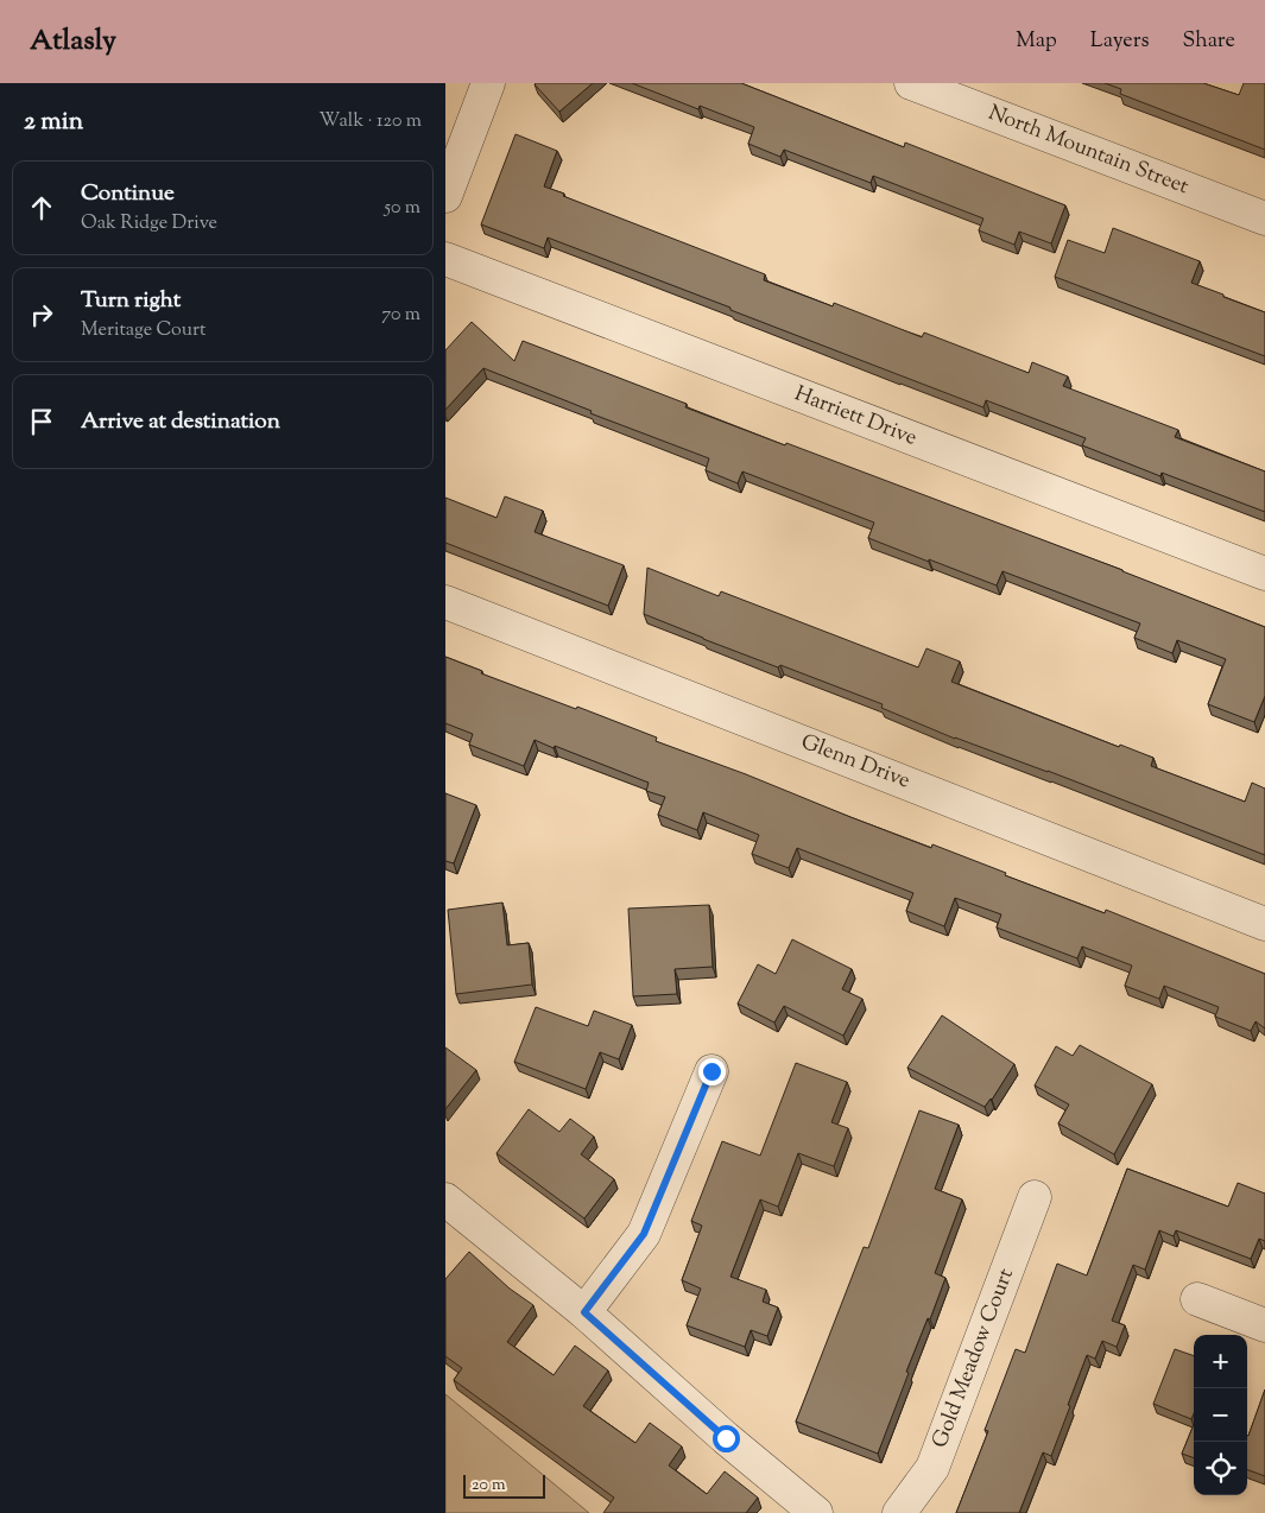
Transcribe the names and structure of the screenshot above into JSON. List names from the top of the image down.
{
  "streets": {
    "street": [
      "North Mountain Street",
      "Harriett Drive",
      "Glenn Drive",
      "Gold Meadow Court"
    ]
  },
  "scale_bar": "20 m",
  "page": {
    "header": "Atlasly",
    "nav": ["Map", "Layers", "Share"],
    "heading": ["2 min", "Walk · 120 m"],
    "list": [
      ["Continue", "Oak Ridge Drive", "50 m"],
      ["Turn right", "Meritage Court", "70 m"],
      "Arrive at destination"
    ],
    "map_buttons": ["+", "−"],
    "scale": "20 m"
  }
}
